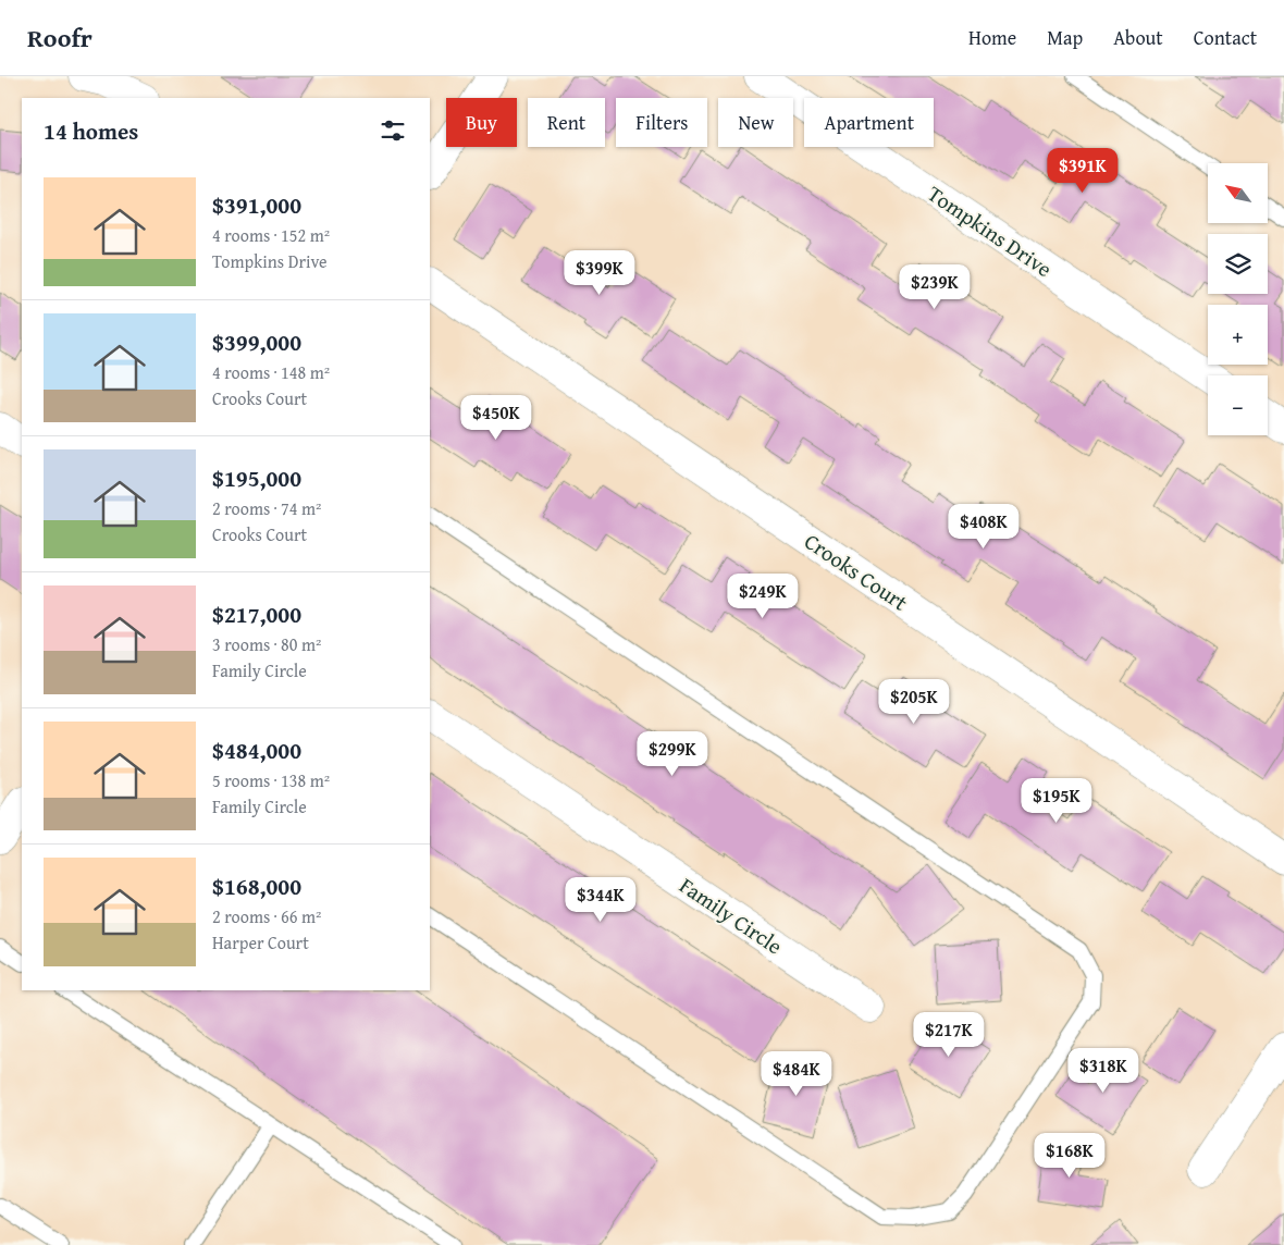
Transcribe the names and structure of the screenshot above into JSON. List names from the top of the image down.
{
  "streets": {
    "street": ["Tompkins Drive", "Crooks Court", "Family Circle"]
  },
  "north": "top left",
  "page": {
    "header": "Roofr",
    "nav": [
      "Home",
      "Map",
      "About",
      "Contact"
    ],
    "chip": [
      "Buy",
      "Rent",
      "Filters",
      "New",
      "Apartment"
    ],
    "heading": "14 homes",
    "price": [
      "$391K",
      "$399K",
      "$239K",
      "$450K",
      "$408K",
      "$249K",
      "$205K",
      "$299K",
      "$195K",
      "$344K",
      "$217K",
      "$318K",
      "$484K",
      "$168K"
    ],
    "map_buttons": ["+", "−"],
    "list": [
      {
        "name": "$391,000",
        "note": "4 rooms · 152 m² · Tompkins Drive"
      },
      {
        "name": "$399,000",
        "note": "4 rooms · 148 m² · Crooks Court"
      },
      {
        "name": "$195,000",
        "note": "2 rooms · 74 m² · Crooks Court"
      },
      {
        "name": "$217,000",
        "note": "3 rooms · 80 m² · Family Circle"
      },
      {
        "name": "$484,000",
        "note": "5 rooms · 138 m² · Family Circle"
      },
      {
        "name": "$168,000",
        "note": "2 rooms · 66 m² · Harper Court"
      }
    ]
  }
}
